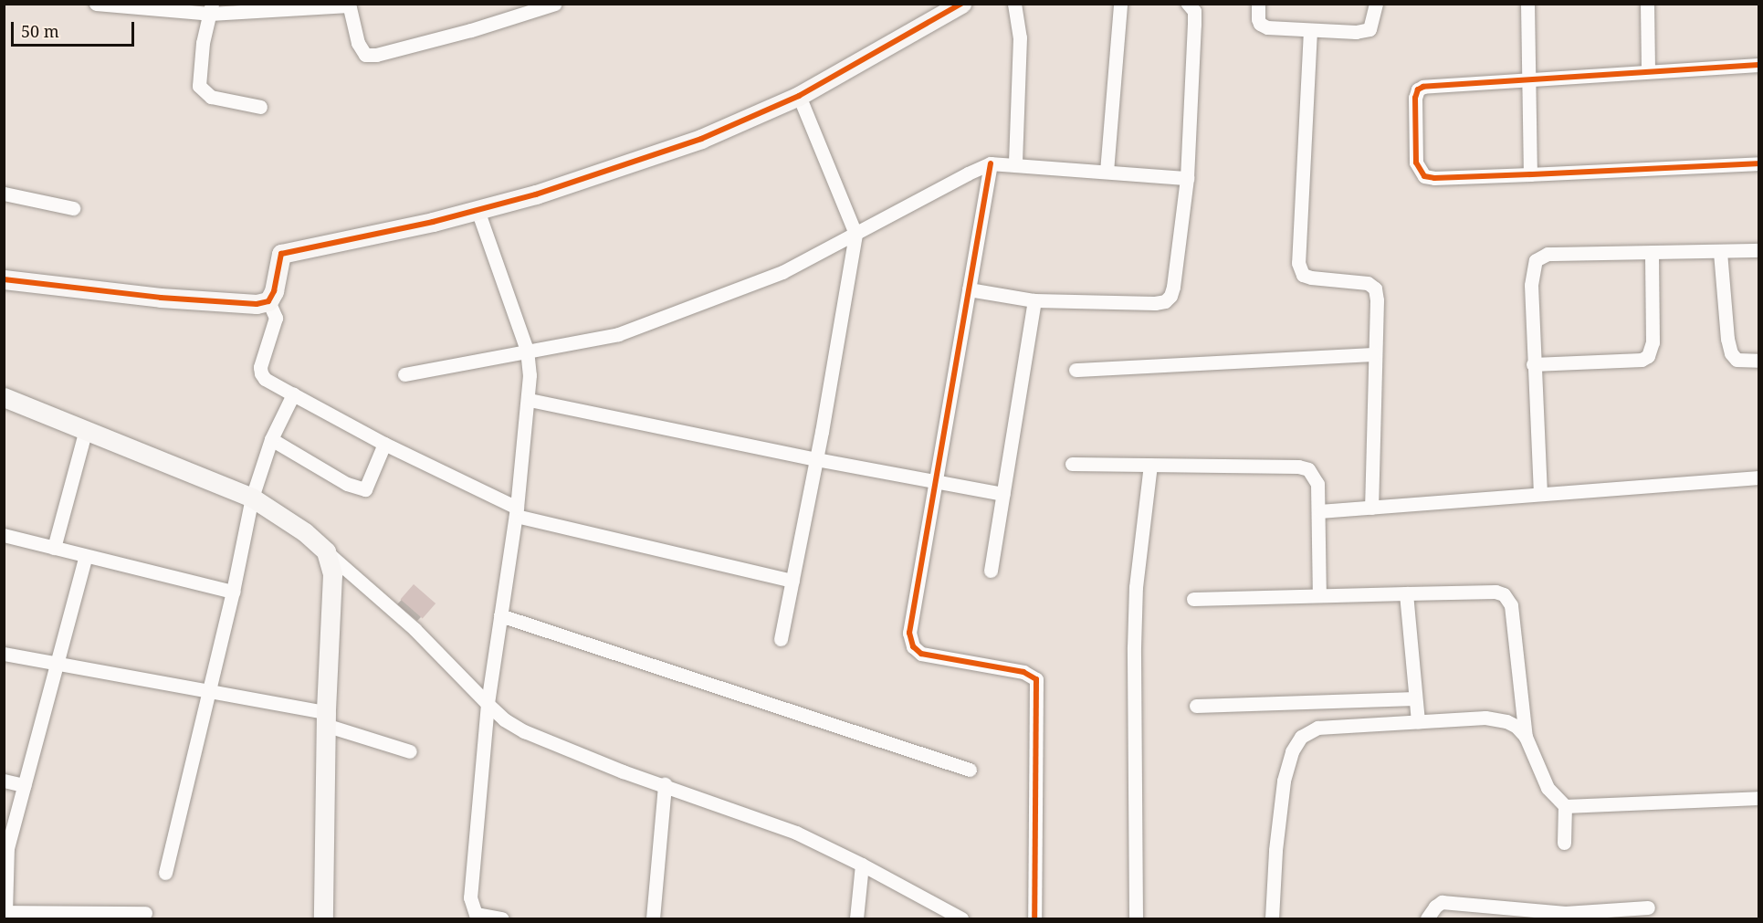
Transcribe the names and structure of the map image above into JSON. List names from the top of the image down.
{
  "scale_bar": "50 m"
}
